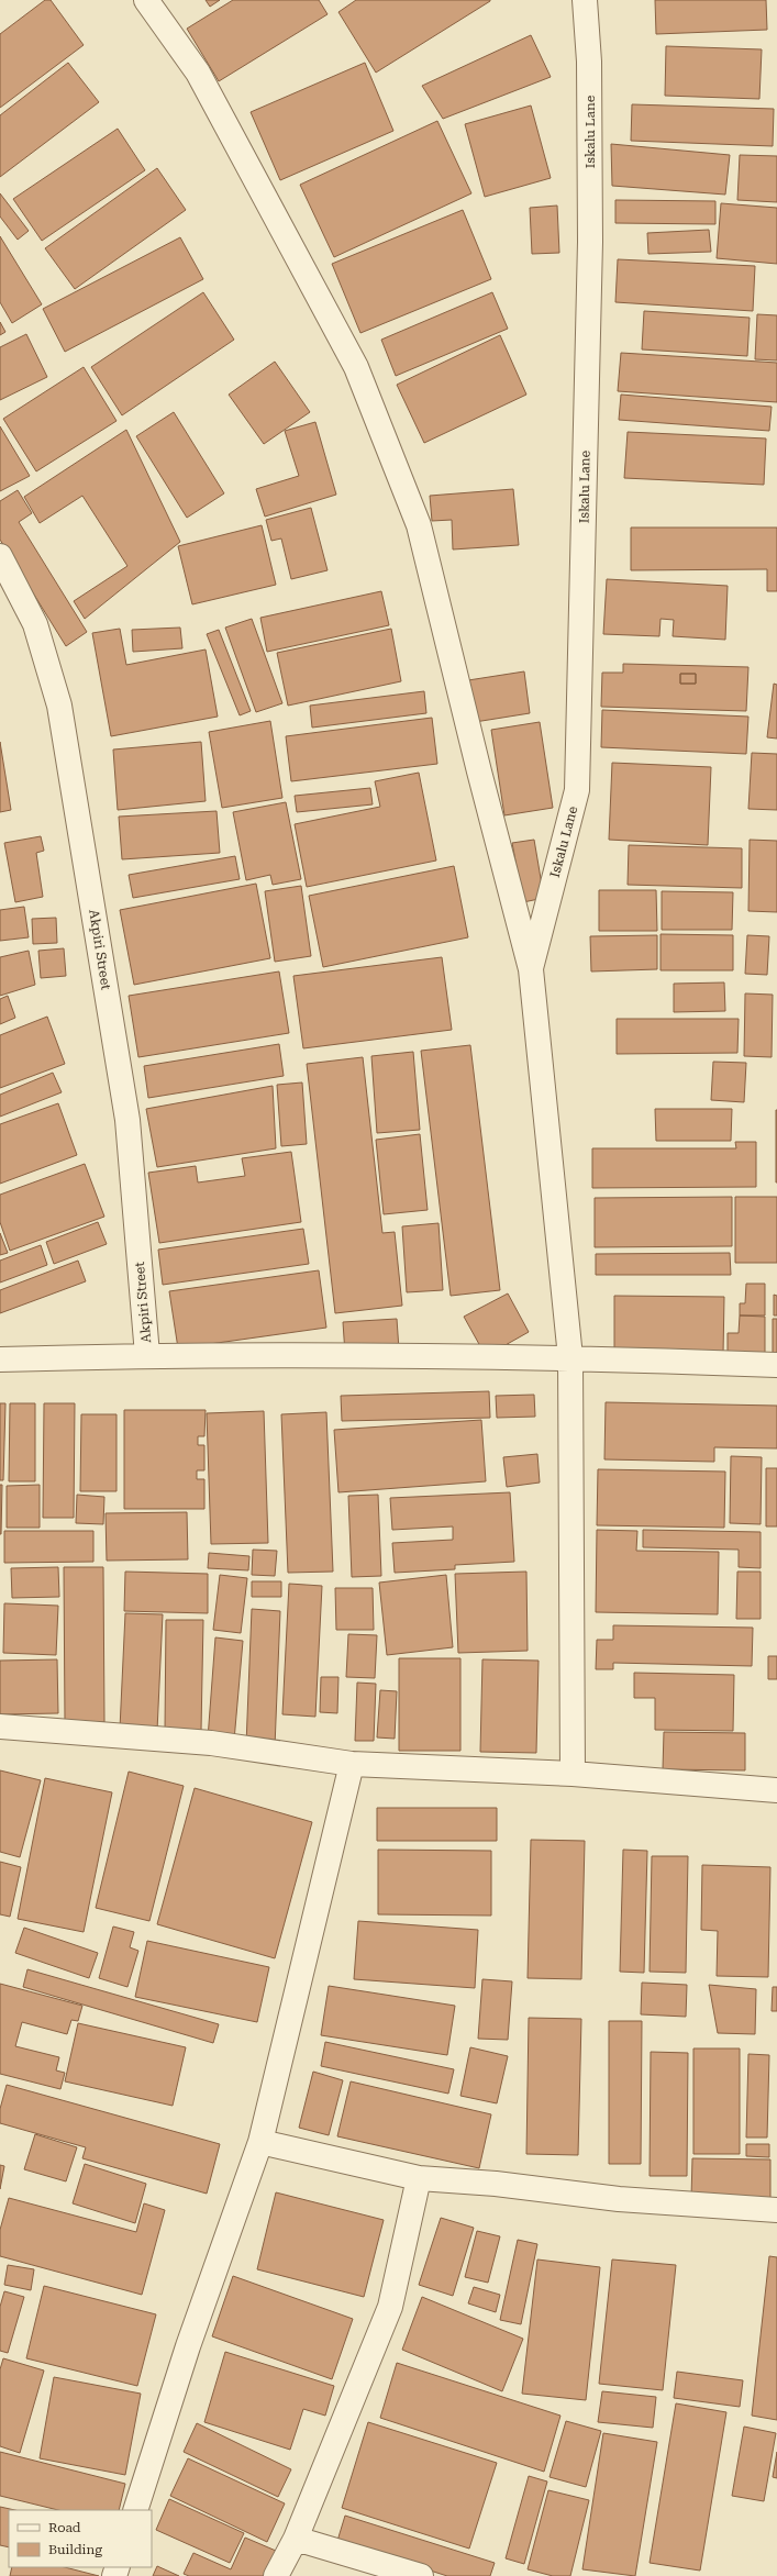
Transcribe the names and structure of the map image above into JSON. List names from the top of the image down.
{
  "streets": {
    "street": ["Iskalu Lane", "Akpiri Street"]
  },
  "legend": ["Road", "Building"]
}
